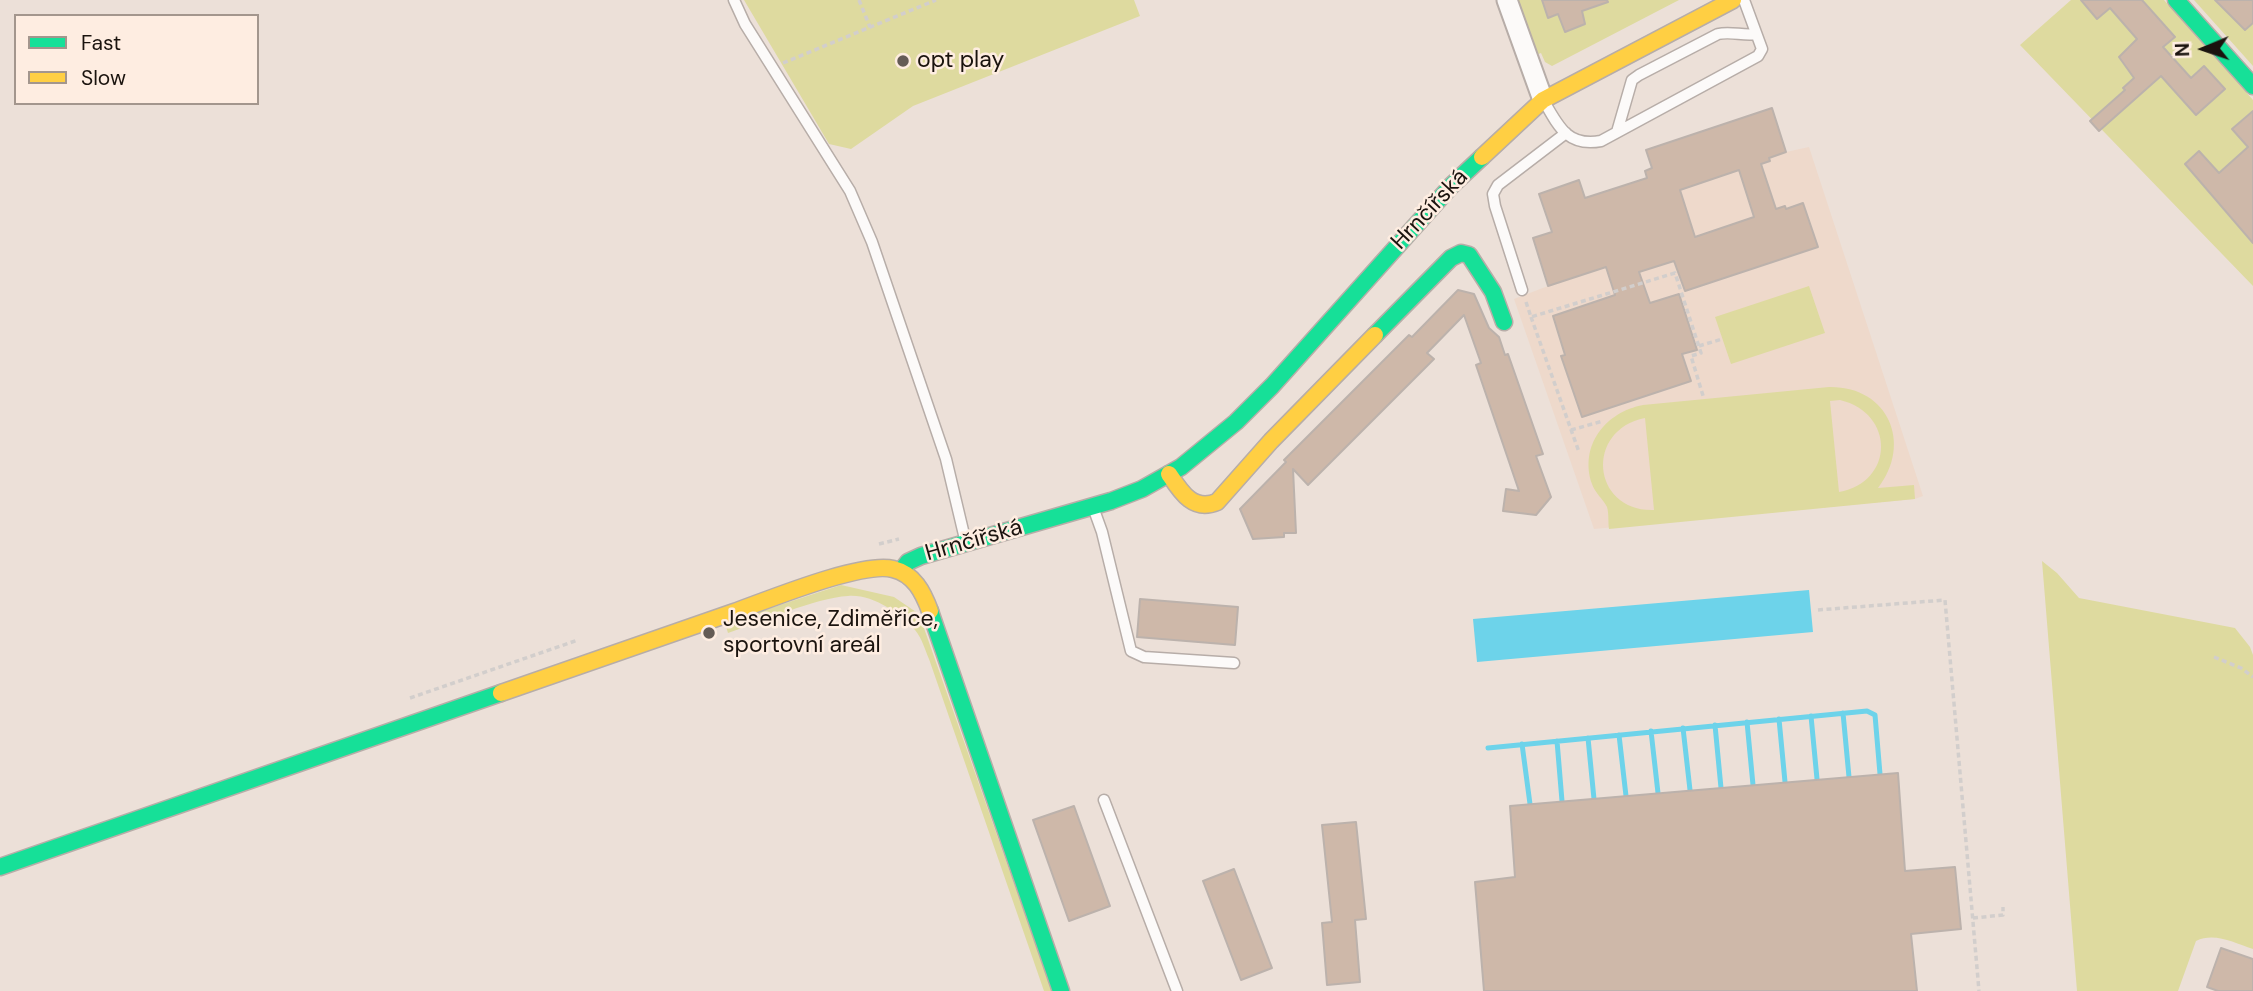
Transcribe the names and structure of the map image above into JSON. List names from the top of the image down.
{
  "streets": {
    "street": ["Hrnčířská"]
  },
  "places": ["opt play", "Jesenice, Zdiměřice, sportovní areál"],
  "legend": ["Fast", "Slow"],
  "north": "left"
}
